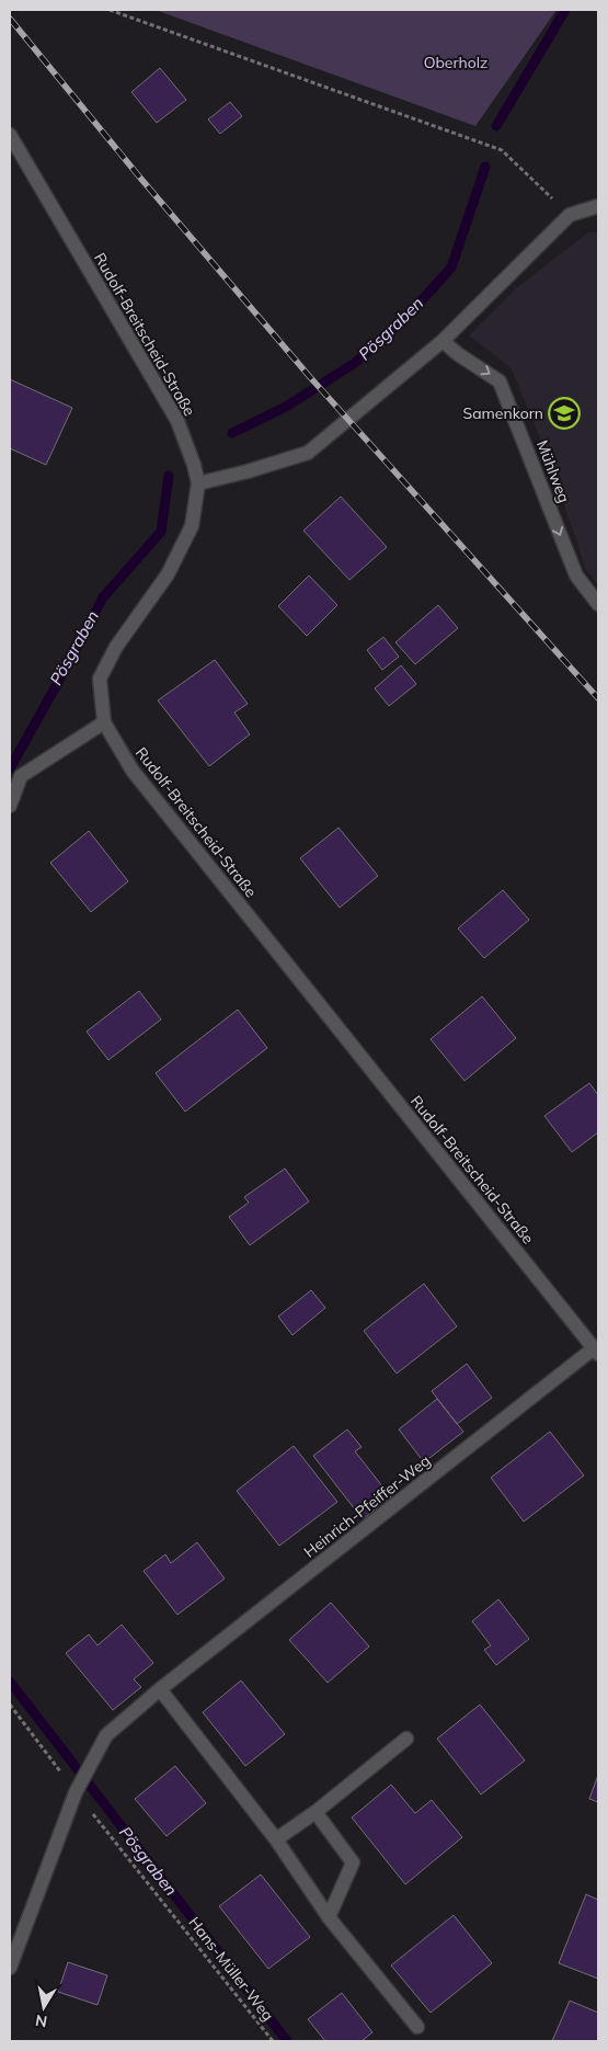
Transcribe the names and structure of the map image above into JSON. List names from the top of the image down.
{
  "streets": {
    "street": ["Rudolf-Breitscheid-Straße", "Mühlweg", "Heinrich-Pfeiffer-Weg"],
    "path": ["Hans-Müller-Weg"]
  },
  "crossings": [
    ["Rudolf-Breitscheid-Straße", "Heinrich-Pfeiffer-Weg"],
    ["Heinrich-Pfeiffer-Weg", "Hans-Müller-Weg"]
  ],
  "one_way": ["Mühlweg"],
  "water": ["Pösgraben"],
  "parks": ["Oberholz"],
  "places": {
    "school or university": ["Samenkorn"]
  },
  "north": "bottom"
}
